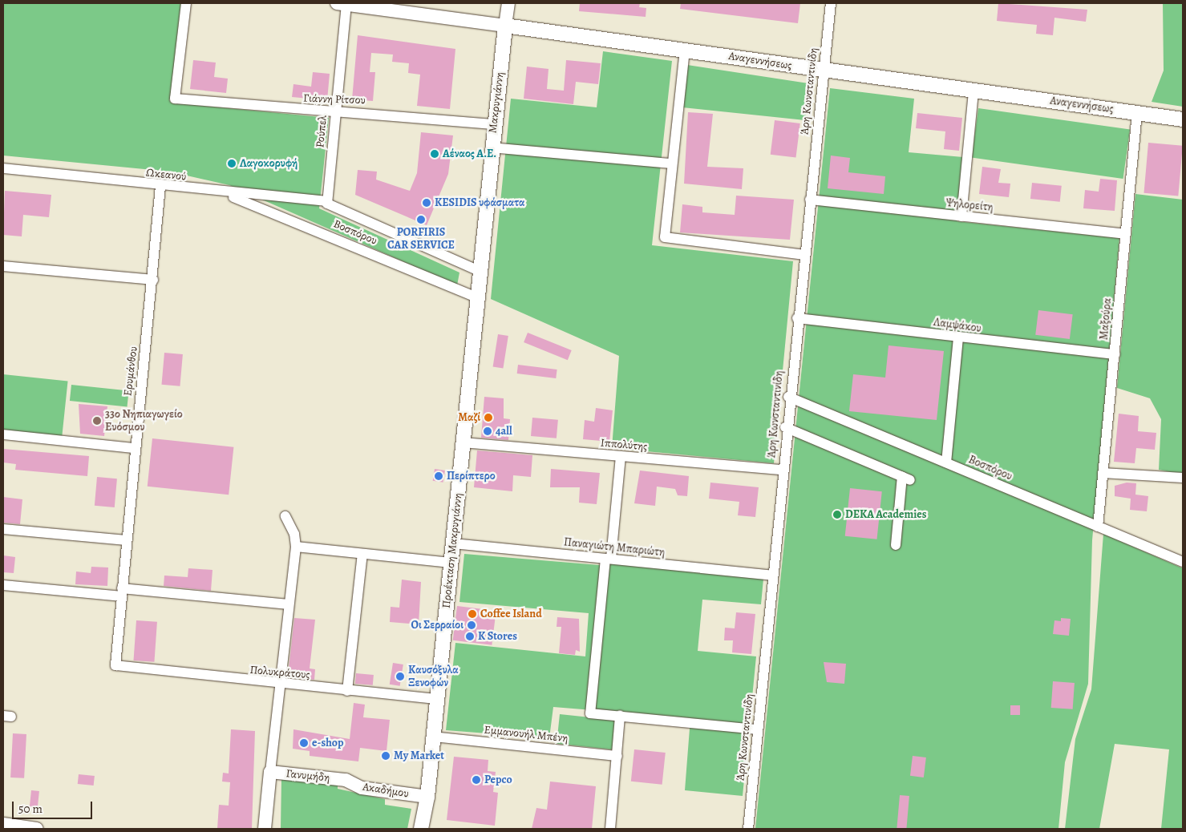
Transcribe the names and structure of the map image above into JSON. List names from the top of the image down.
{
  "streets": {
    "main road": ["Αναγεννήσεως", "Μακρυγιάννη", "Προέκταση Μακρυγιάννη"],
    "street": [
      "Άρη Κωνσταντινίδη",
      "Γιάννη Ρίτσου",
      "Ρούπελ",
      "Ωκεανού",
      "Ψηλορείτη",
      "Βοσπόρου",
      "Μαξούρα",
      "Λαμψάκου",
      "Ερυμάνθου",
      "Ιππολύτης",
      "Παναγιώτη Μπαριώτη",
      "Πολυκράτους",
      "Εμμανουήλ Μπένη",
      "Γανυμήδη",
      "Ακαδήμου"
    ]
  },
  "crossings": [
    ["Αναγεννήσεως", "Άρη Κωνσταντινίδη"],
    ["Αναγεννήσεως", "Μακρυγιάννη"],
    ["Αναγεννήσεως", "Ρούπελ"],
    ["Αναγεννήσεως", "Μαξούρα"],
    ["Άρη Κωνσταντινίδη", "Ψηλορείτη"],
    ["Άρη Κωνσταντινίδη", "Βοσπόρου"],
    ["Άρη Κωνσταντινίδη", "Λαμψάκου"],
    ["Άρη Κωνσταντινίδη", "Ιππολύτης"],
    ["Άρη Κωνσταντινίδη", "Παναγιώτη Μπαριώτη"],
    ["Γιάννη Ρίτσου", "Μακρυγιάννη"],
    ["Γιάννη Ρίτσου", "Ρούπελ"],
    ["Μακρυγιάννη", "Βοσπόρου"],
    ["Μακρυγιάννη", "Προέκταση Μακρυγιάννη"],
    ["Ρούπελ", "Ωκεανού"],
    ["Ρούπελ", "Βοσπόρου"],
    ["Ωκεανού", "Βοσπόρου"],
    ["Ωκεανού", "Ερυμάνθου"],
    ["Ψηλορείτη", "Μαξούρα"],
    ["Βοσπόρου", "Μαξούρα"],
    ["Βοσπόρου", "Προέκταση Μακρυγιάννη"],
    ["Μαξούρα", "Λαμψάκου"],
    ["Ερυμάνθου", "Πολυκράτους"],
    ["Ιππολύτης", "Προέκταση Μακρυγιάννη"],
    ["Παναγιώτη Μπαριώτη", "Προέκταση Μακρυγιάννη"],
    ["Προέκταση Μακρυγιάννη", "Πολυκράτους"],
    ["Προέκταση Μακρυγιάννη", "Εμμανουήλ Μπένη"],
    ["Προέκταση Μακρυγιάννη", "Ακαδήμου"],
    ["Γανυμήδη", "Ακαδήμου"]
  ],
  "places": [
    "Αέναος Α.Ε.",
    "Λαγοκορυφή",
    "KESIDIS υφάσματα",
    "PORFIRIS CAR SERVICE",
    "Μαζί",
    "33ο Νηπιαγωγείο Ευόσμου",
    "4all",
    "Περίπτερο",
    "DEKA Academies",
    "Coffee Island",
    "Οι Σερραίοι",
    "K Stores",
    "Καυσόξυλα Ξενοφών",
    "e-shop",
    "Μy Μarket",
    "Pepco"
  ],
  "scale_bar": "50 m"
}
